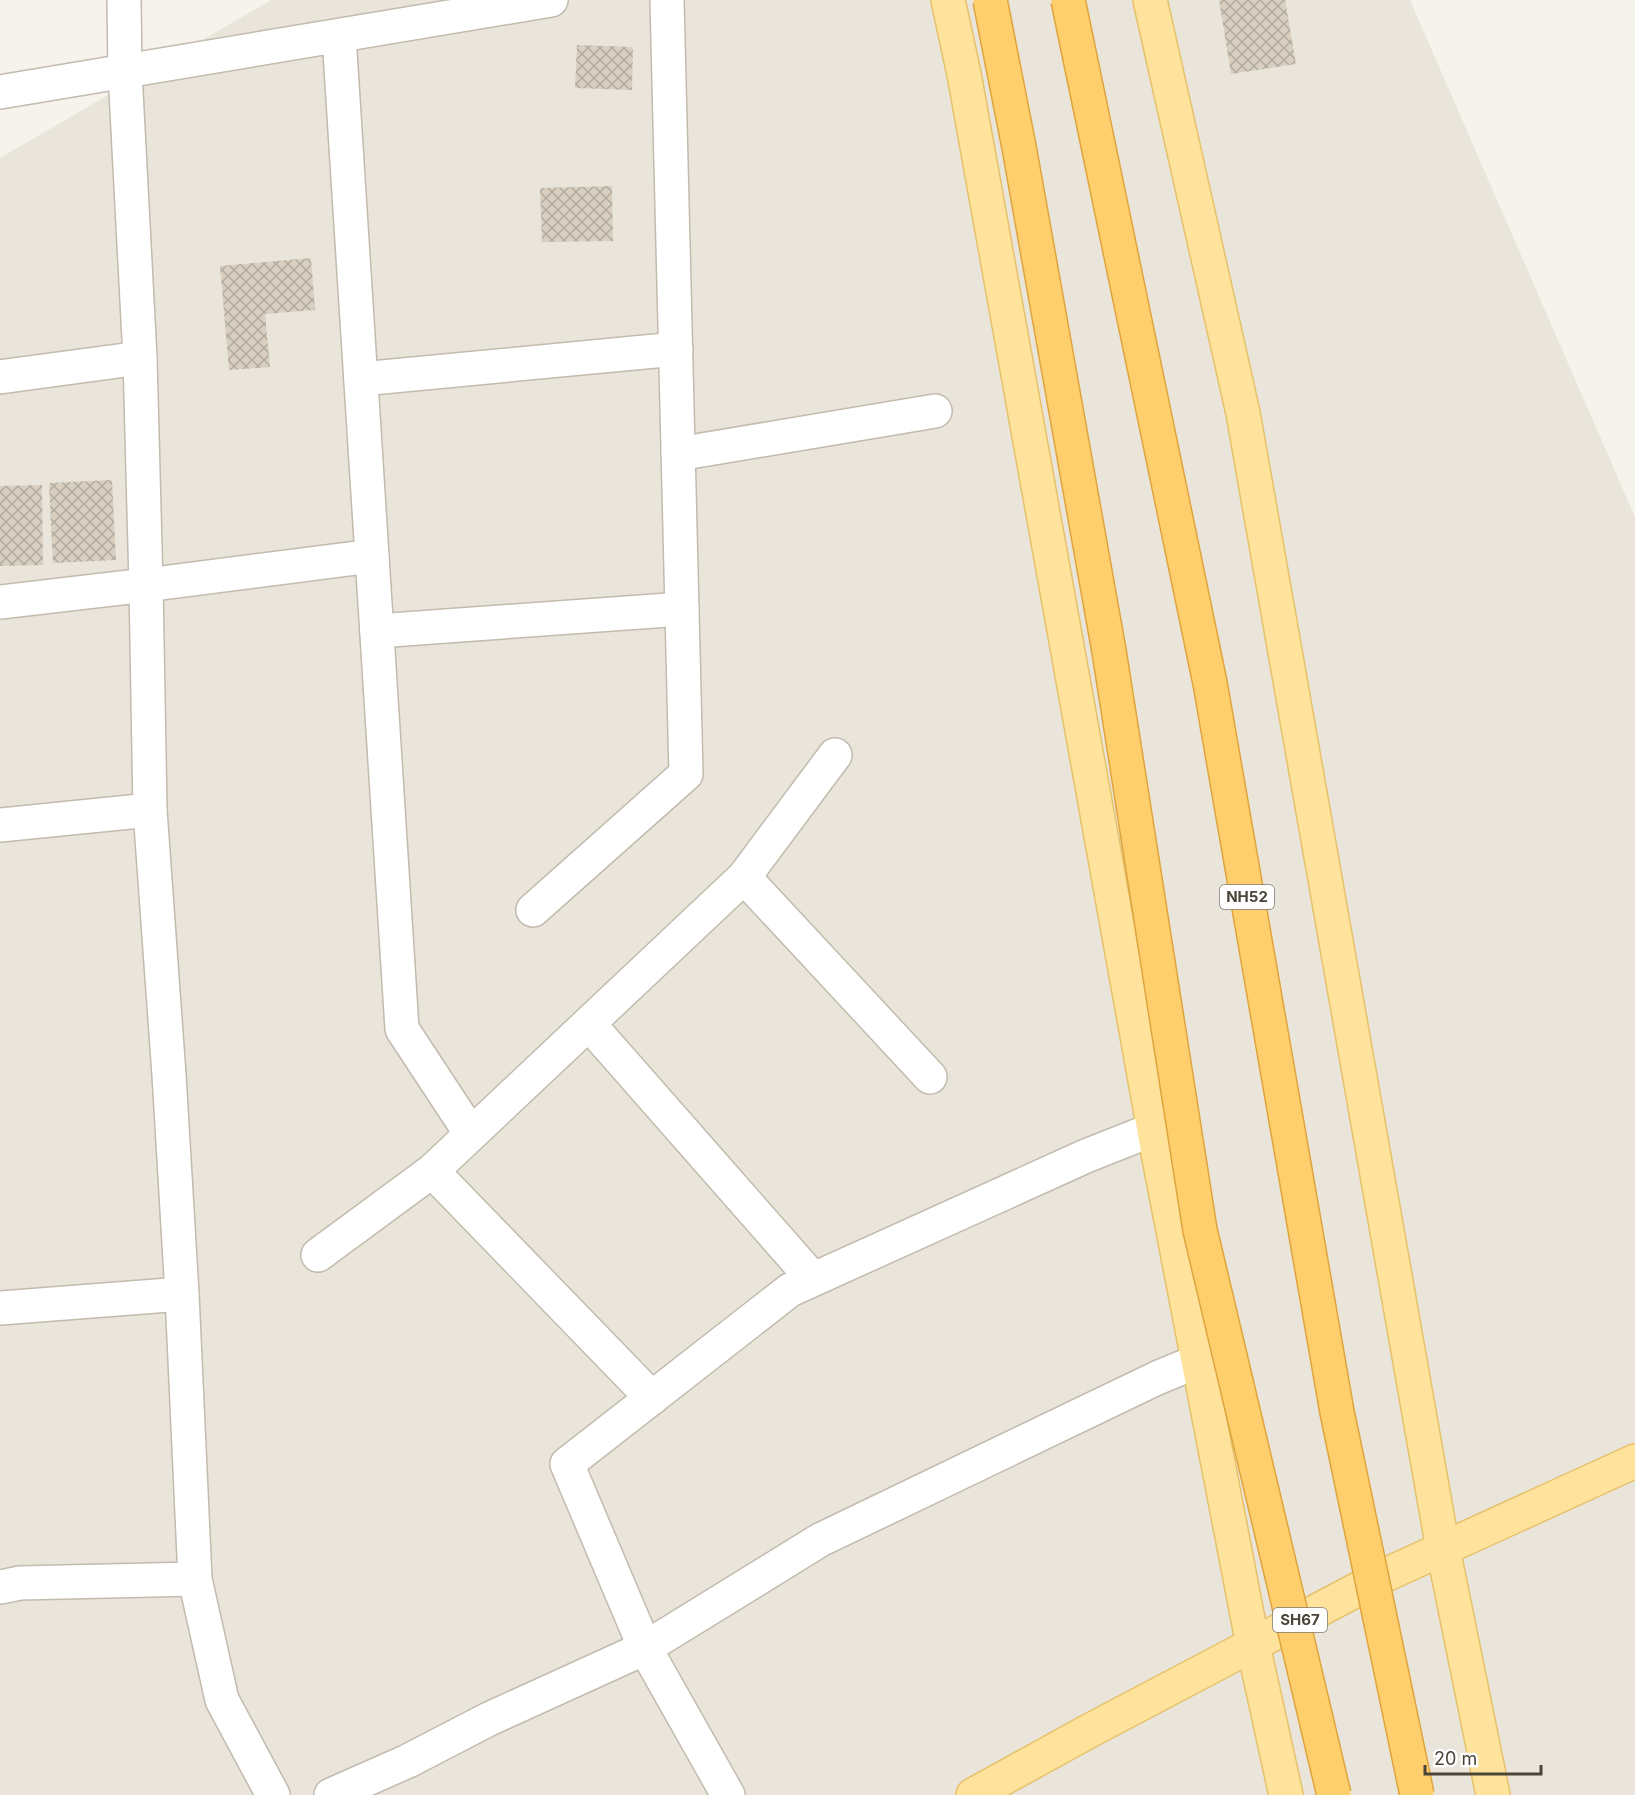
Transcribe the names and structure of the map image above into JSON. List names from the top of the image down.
{
  "streets": {
    "highway": ["NH52"],
    "main road": ["SH67"]
  },
  "scale_bar": "20 m"
}
